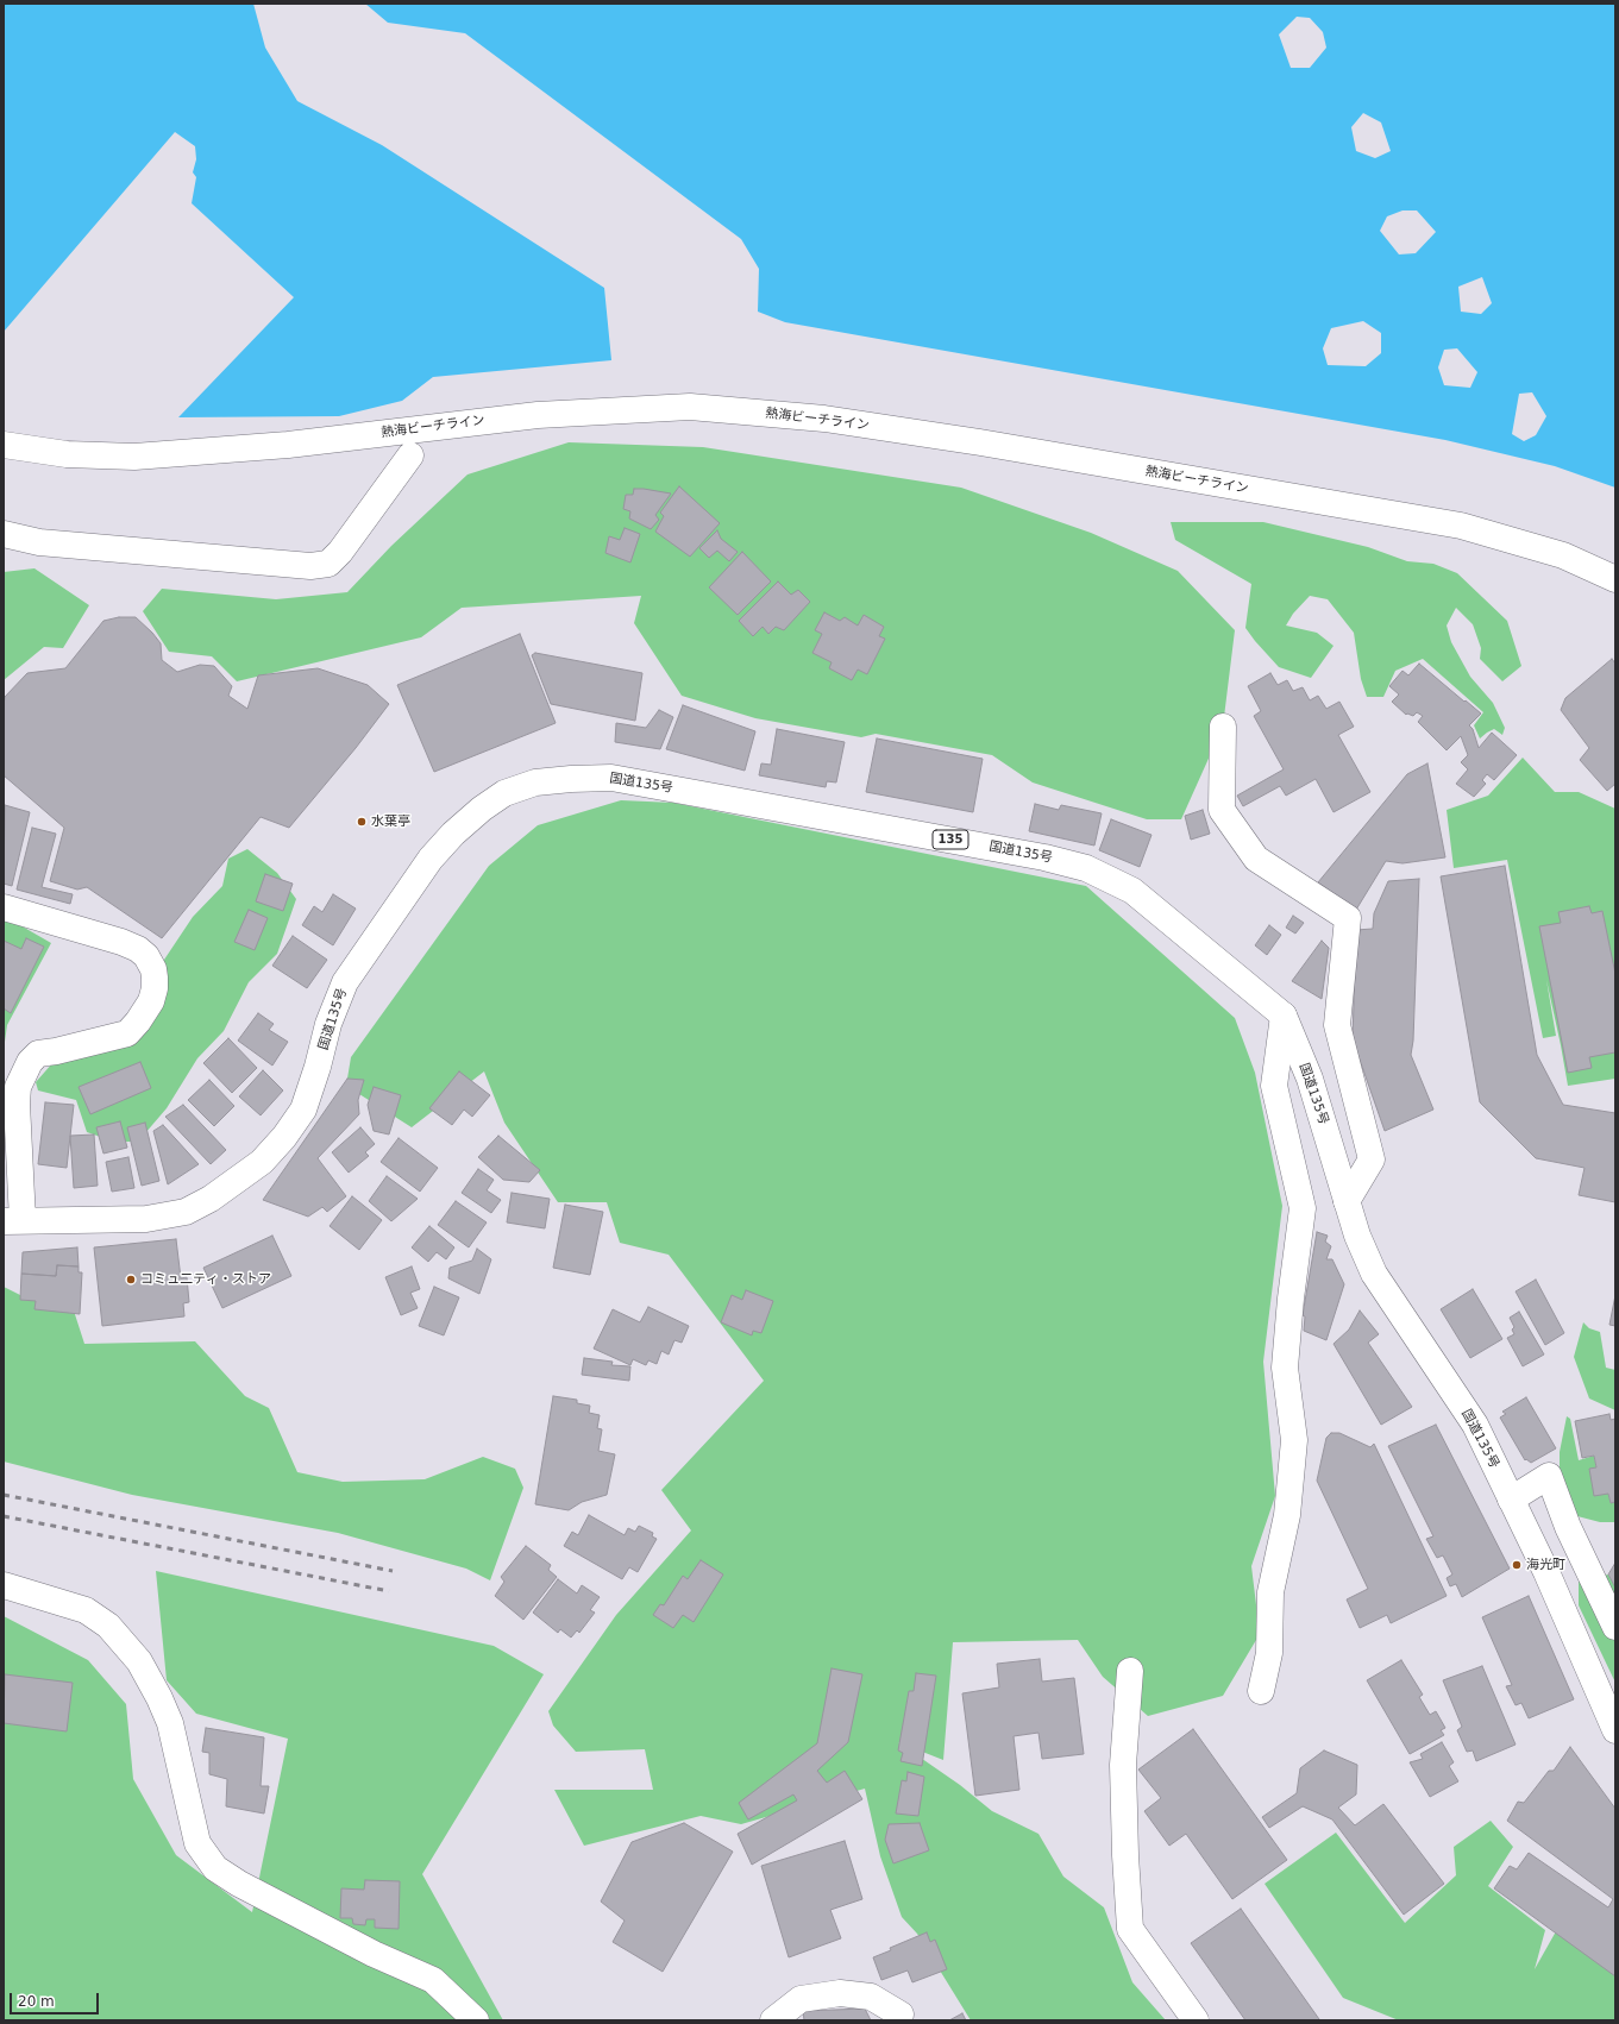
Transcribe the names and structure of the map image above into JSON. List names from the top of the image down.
{
  "streets": {
    "main road": ["熱海ビーチライン", "国道135号", "135"]
  },
  "places": ["水葉亭", "コミュ二ティ・ストア", "海光町"],
  "scale_bar": "20 m"
}
